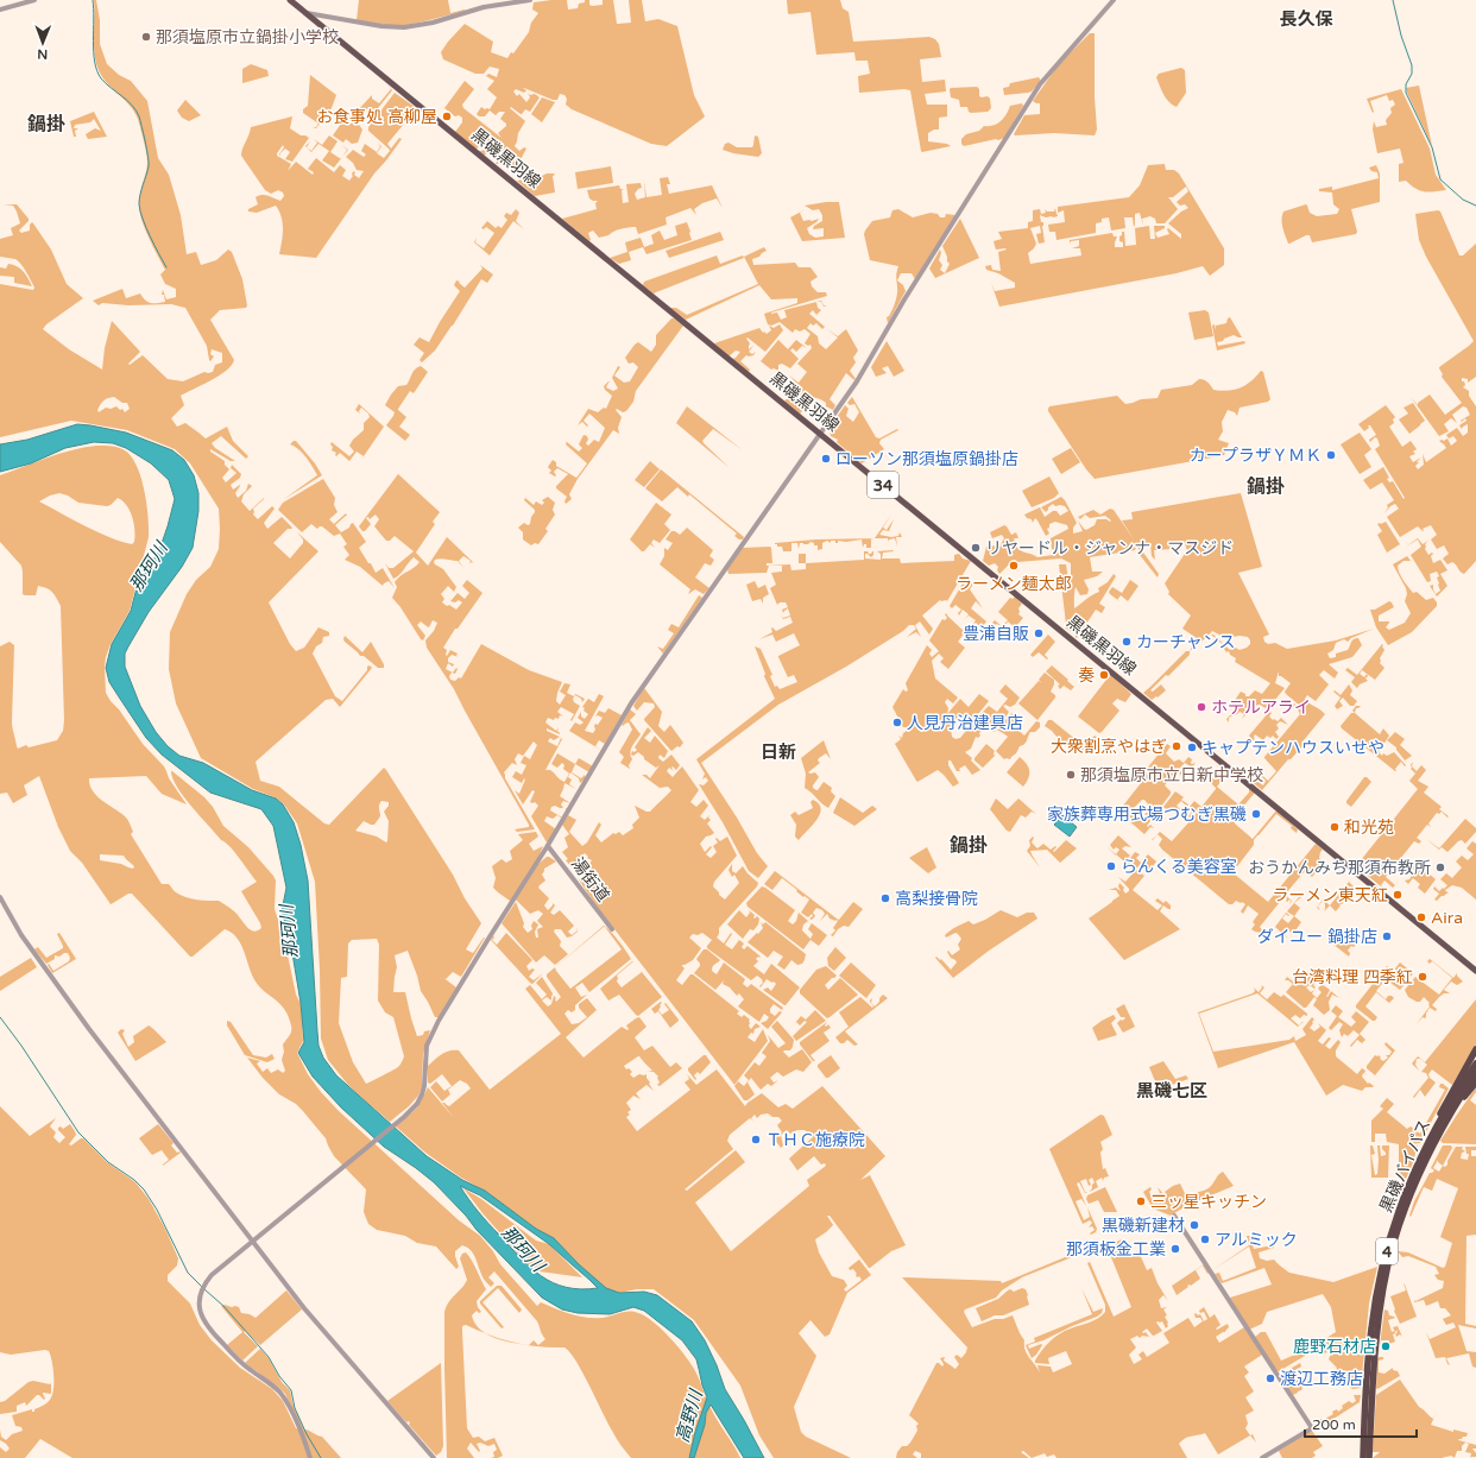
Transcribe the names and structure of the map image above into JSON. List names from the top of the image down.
{
  "streets": {
    "highway": ["黒磯バイパス", "4"],
    "main road": ["黒磯黒羽線", "34"],
    "street": ["湯街道"]
  },
  "crossings": [
    ["黒磯バイパス", "4"]
  ],
  "districts": [
    "長久保",
    "鍋掛",
    "鍋掛",
    "日新",
    "鍋掛",
    "黒磯七区"
  ],
  "water": ["那珂川", "高野川"],
  "places": [
    "那須塩原市立鍋掛小学校",
    "お食事処 高柳屋",
    "カープラザＹＭＫ",
    "ローソン那須塩原鍋掛店",
    "リヤードル・ジャンナ・マスジド",
    "ラーメン麺太郎",
    "豊浦自販",
    "カーチャンス",
    "奏",
    "ホテルアライ",
    "人見丹治建具店",
    "大衆割烹やはぎ",
    "キャプテンハウスいせや",
    "那須塩原市立日新中学校",
    "家族葬専用式場つむぎ黒磯",
    "和光苑",
    "らんくる美容室",
    "おうかんみち那須布教所",
    "ラーメン東天紅",
    "高梨接骨院",
    "Aira",
    "ダイユー 鍋掛店",
    "台湾料理 四季紅",
    "ＴＨＣ施療院",
    "三ッ星キッチン",
    "黒磯新建材",
    "アルミック",
    "那須板金工業",
    "鹿野石材店",
    "渡辺工務店"
  ],
  "scale_bar": "200 m",
  "north": "bottom"
}
